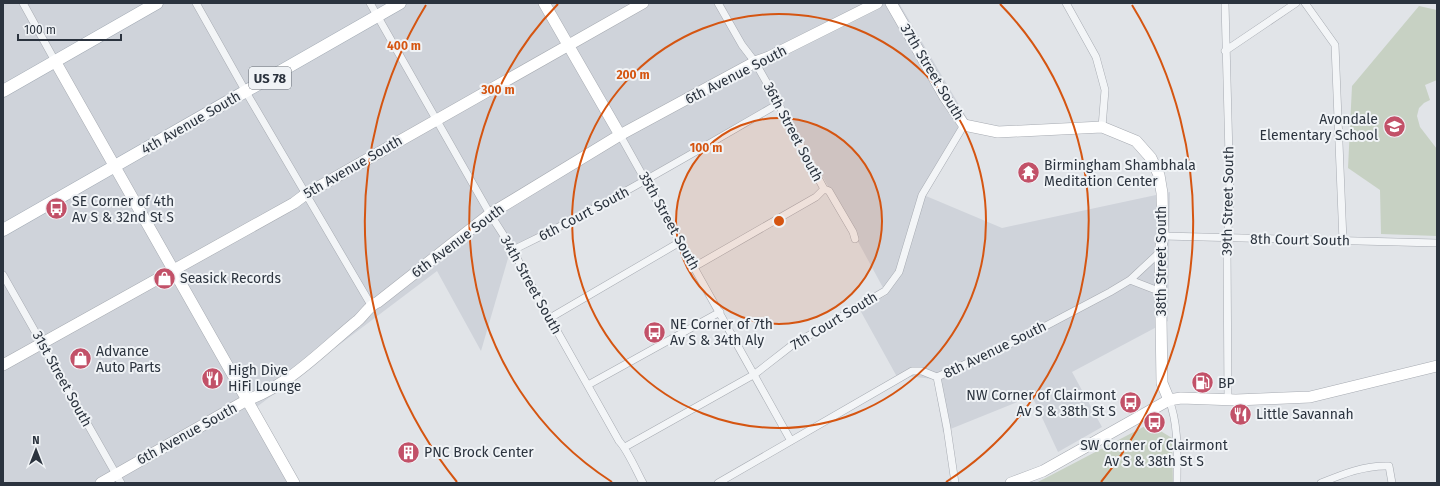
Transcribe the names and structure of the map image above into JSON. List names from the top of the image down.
{
  "streets": {
    "main road": ["US 78", "4th Avenue South"],
    "street": [
      "37th Street South",
      "6th Avenue South",
      "36th Street South",
      "5th Avenue South",
      "39th Street South",
      "6th Court South",
      "35th Street South",
      "8th Court South",
      "38th Street South",
      "34th Street South",
      "7th Court South",
      "8th Avenue South",
      "31st Street South"
    ]
  },
  "crossings": [
    ["37th Street South", "38th Street South"],
    ["37th Street South", "7th Court South"],
    ["6th Avenue South", "36th Street South"],
    ["6th Avenue South", "35th Street South"],
    ["6th Avenue South", "34th Street South"],
    ["6th Avenue South", "31st Street South"],
    ["4th Avenue South", "34th Street South"],
    ["36th Street South", "6th Court South"],
    ["5th Avenue South", "35th Street South"],
    ["5th Avenue South", "34th Street South"],
    ["5th Avenue South", "31st Street South"],
    ["39th Street South", "8th Court South"],
    ["6th Court South", "35th Street South"],
    ["6th Court South", "34th Street South"],
    ["35th Street South", "7th Court South"],
    ["35th Street South", "8th Avenue South"],
    ["8th Court South", "38th Street South"],
    ["38th Street South", "8th Avenue South"],
    ["34th Street South", "7th Court South"]
  ],
  "places": {
    "school or university": ["Avondale Elementary School"],
    "temple": ["Birmingham Shambhala Meditation Center"],
    "bus stop": [
      "SE Corner of 4th Av S & 32nd St S",
      "NE Corner of 7th Av S & 34th Aly",
      "NW Corner of Clairmont Av S & 38th St S",
      "SW Corner of Clairmont Av S & 38th St S"
    ],
    "shop": ["Seasick Records", "Advance Auto Parts"],
    "restaurant": ["High Dive HiFi Lounge", "Little Savannah"],
    "fuel station": ["BP"],
    "building": ["PNC Brock Center"]
  },
  "scale_bar": "100 m",
  "north": "top",
  "rings": [
    "400 m",
    "200 m",
    "300 m",
    "100 m"
  ]
}
